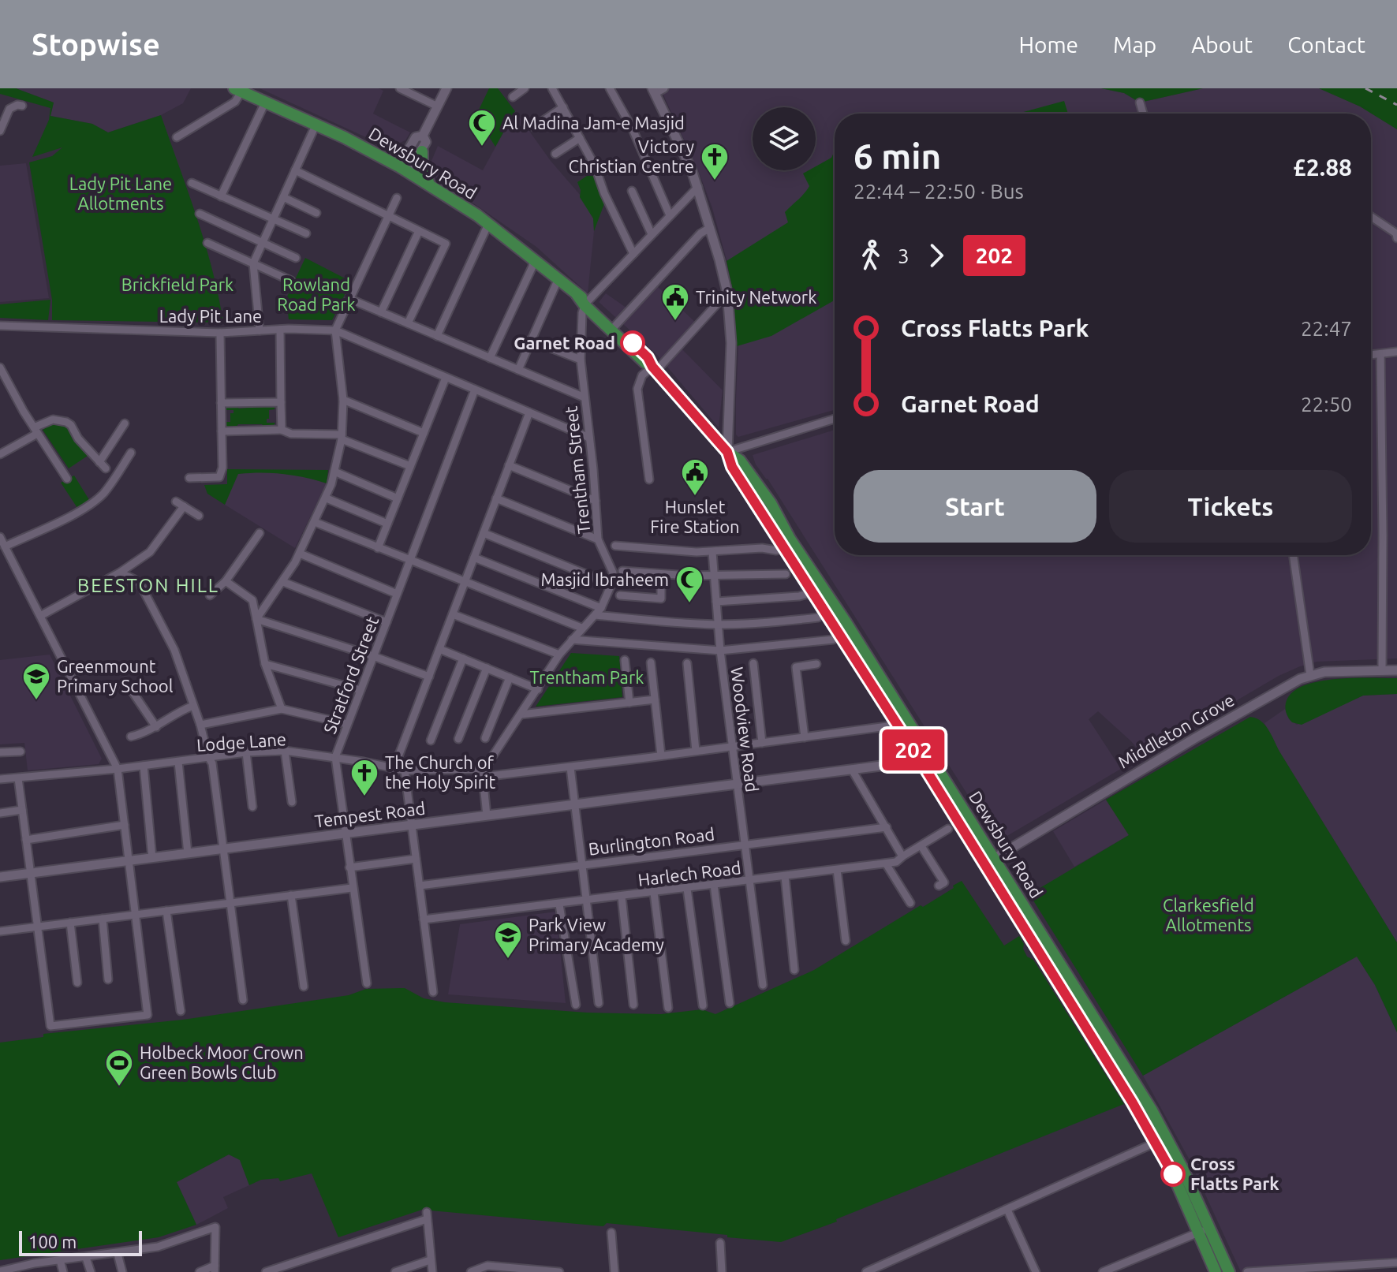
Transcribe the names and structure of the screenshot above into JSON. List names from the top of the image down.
{
  "streets": {
    "main road": ["Dewsbury Road"],
    "street": [
      "Lady Pit Lane",
      "Trentham Street",
      "Stratford Street",
      "Woodview Road",
      "Middleton Grove",
      "Lodge Lane",
      "Tempest Road",
      "Burlington Road",
      "Harlech Road"
    ]
  },
  "crossings": [
    ["Dewsbury Road", "Trentham Street"],
    ["Dewsbury Road", "Middleton Grove"],
    ["Dewsbury Road", "Lodge Lane"],
    ["Dewsbury Road", "Tempest Road"],
    ["Lady Pit Lane", "Trentham Street"],
    ["Lady Pit Lane", "Stratford Street"],
    ["Stratford Street", "Lodge Lane"],
    ["Stratford Street", "Tempest Road"],
    ["Woodview Road", "Lodge Lane"],
    ["Woodview Road", "Tempest Road"],
    ["Woodview Road", "Burlington Road"],
    ["Woodview Road", "Harlech Road"]
  ],
  "districts": ["BEESTON HILL"],
  "parks": [
    "Lady Pit Lane Allotments",
    "Brickfield Park",
    "Rowland Road Park",
    "Trentham Park",
    "Clarkesfield Allotments"
  ],
  "places": {
    "mosque": ["Al Madina Jam-e Masjid", "Masjid Ibraheem"],
    "church": ["Victory Christian Centre", "The Church of the Holy Spirit"],
    "public building": ["Trinity Network", "Hunslet Fire Station"],
    "other": ["Garnet Road", "Cross Flatts Park"],
    "school or university": ["Greenmount Primary School", "Park View Primary Academy"],
    "sports": ["Holbeck Moor Crown Green Bowls Club"]
  },
  "lines": ["bus line 202"],
  "scale_bar": "100 m",
  "page": {
    "header": "Stopwise",
    "nav": [
      "Home",
      "Map",
      "About",
      "Contact"
    ],
    "on_map": "202",
    "heading": ["6 min", "22:44 – 22:50 · Bus", "£2.88"],
    "legs": ["3", "202"],
    "list": [
      {
        "name": "Cross Flatts Park",
        "value": "22:47"
      },
      {
        "name": "Garnet Road",
        "value": "22:50"
      }
    ],
    "buttons": ["Start", "Tickets"],
    "scale": "100 m"
  }
}
